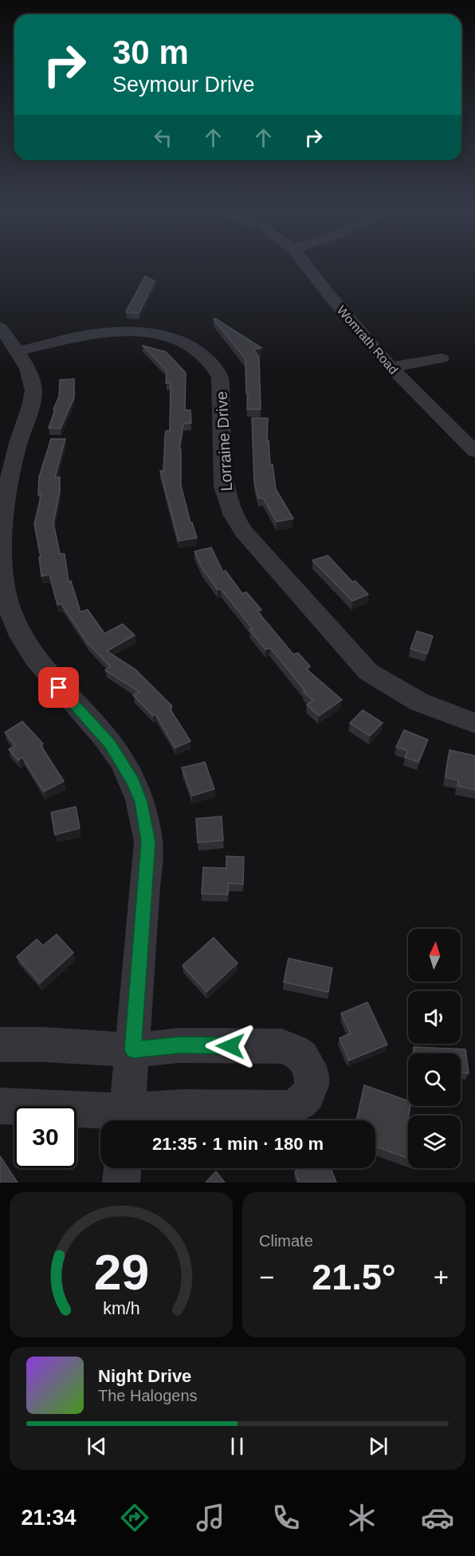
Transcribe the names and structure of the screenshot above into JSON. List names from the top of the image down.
{
  "streets": {
    "street": ["Womrath Road", "Lorraine Drive"]
  },
  "north": "top",
  "page": {
    "turn": ["30 m", "Seymour Drive"],
    "limit": "30",
    "trip": "21:35 · 1 min · 180 m",
    "tile": "Climate",
    "heat": ["−", "21.5°", "+"],
    "song": ["Night Drive", "The Halogens"],
    "tabs": "21:34",
    "gauge": ["29", "km/h"]
  }
}
